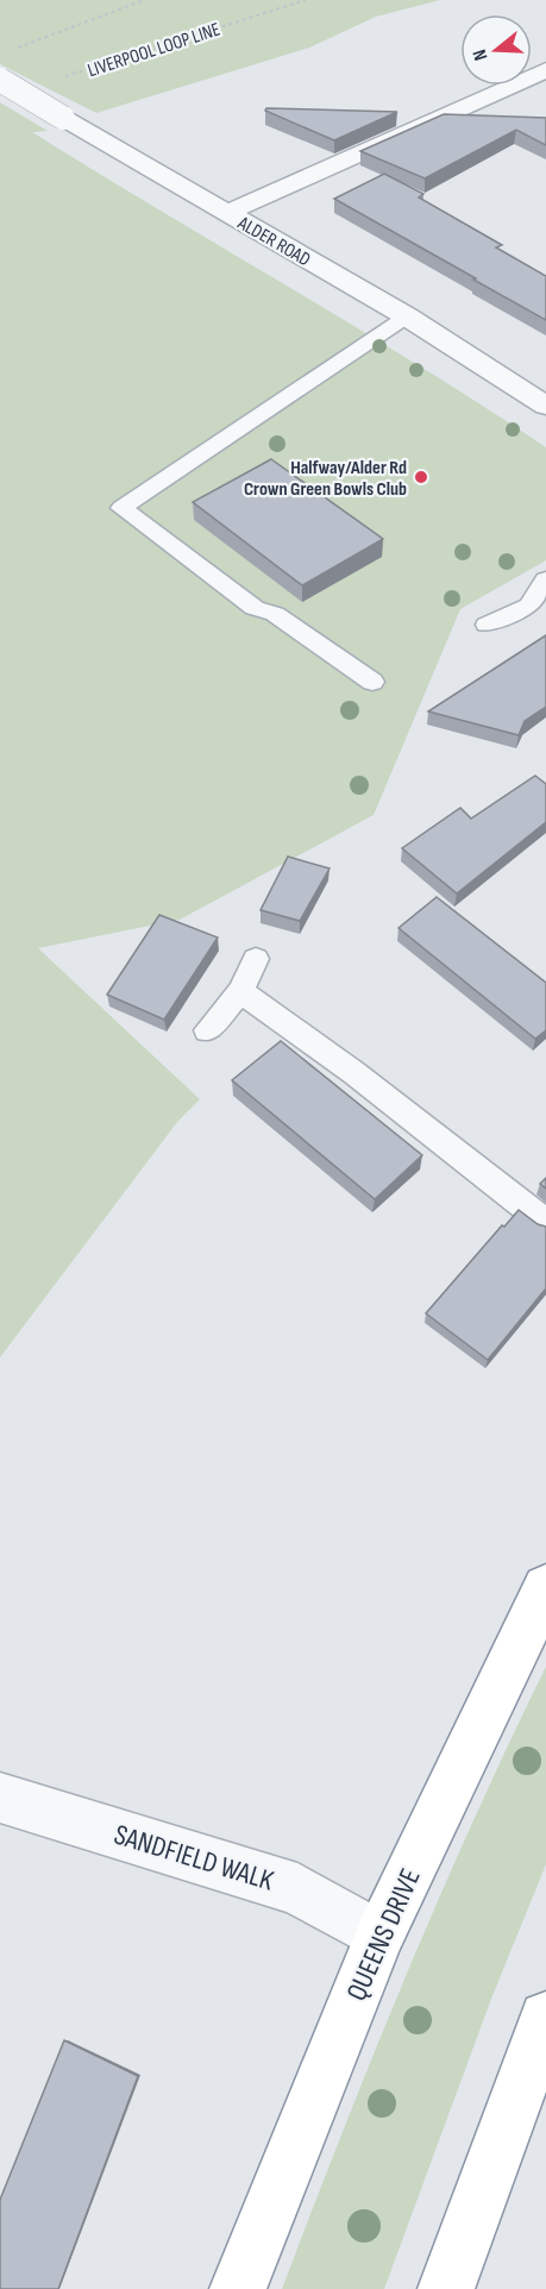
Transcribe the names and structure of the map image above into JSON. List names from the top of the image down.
{
  "streets": {
    "highway": ["QUEENS DRIVE"],
    "street": ["ALDER ROAD", "SANDFIELD WALK"],
    "path": ["LIVERPOOL LOOP LINE"]
  },
  "crossings": [
    ["SANDFIELD WALK", "QUEENS DRIVE"]
  ],
  "places": ["Halfway/Alder Rd Crown Green Bowls Club"],
  "north": "left"
}
